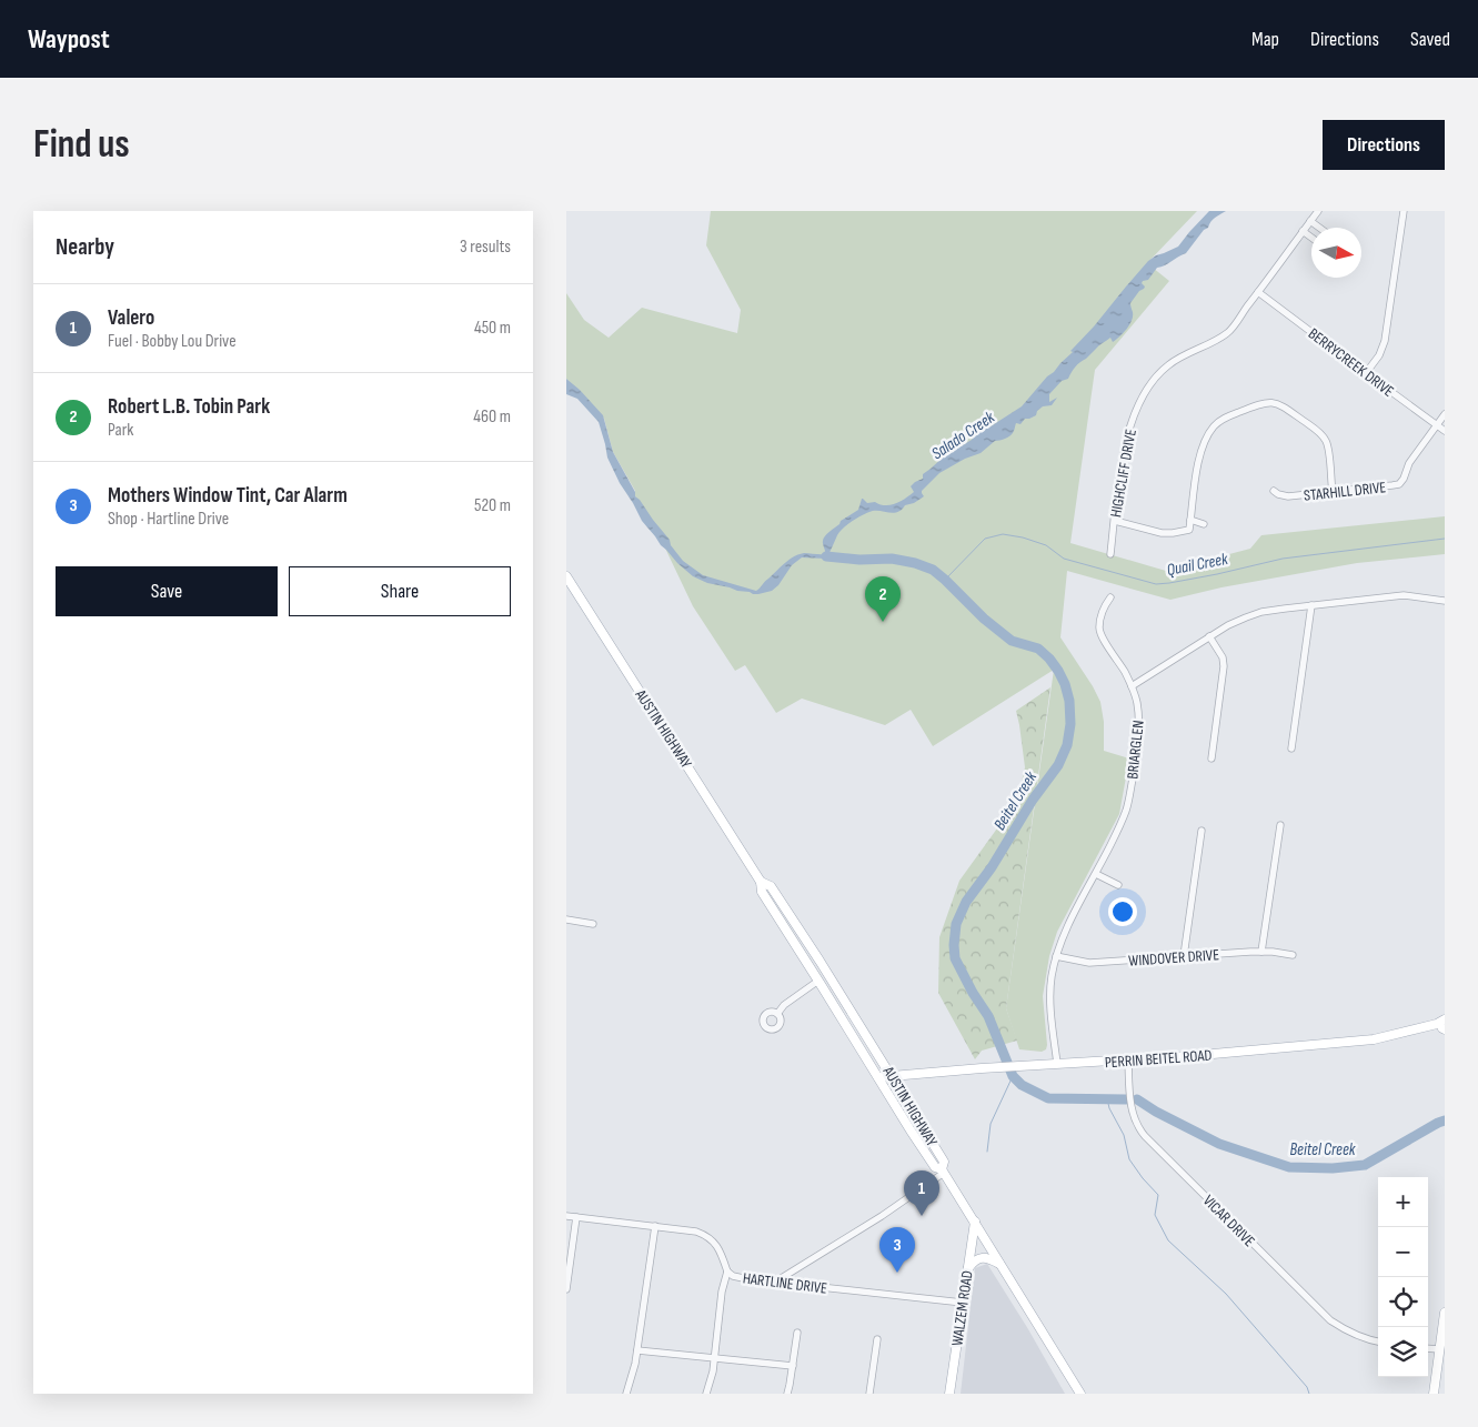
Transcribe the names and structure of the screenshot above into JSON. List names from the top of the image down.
{
  "streets": {
    "main road": ["AUSTIN HIGHWAY", "PERRIN BEITEL ROAD", "WALZEM ROAD"],
    "street": [
      "BERRYCREEK DRIVE",
      "HIGHCLIFF DRIVE",
      "STARHILL DRIVE",
      "BRIARGLEN",
      "WINDOVER DRIVE",
      "VICAR DRIVE",
      "HARTLINE DRIVE"
    ]
  },
  "crossings": [
    ["BERRYCREEK DRIVE", "HIGHCLIFF DRIVE"],
    ["BERRYCREEK DRIVE", "STARHILL DRIVE"],
    ["AUSTIN HIGHWAY", "PERRIN BEITEL ROAD"],
    ["AUSTIN HIGHWAY", "WALZEM ROAD"],
    ["BRIARGLEN", "WINDOVER DRIVE"],
    ["BRIARGLEN", "PERRIN BEITEL ROAD"],
    ["PERRIN BEITEL ROAD", "VICAR DRIVE"],
    ["HARTLINE DRIVE", "WALZEM ROAD"]
  ],
  "water": ["Salado Creek", "Quail Creek", "Beitel Creek"],
  "north": "right",
  "page": {
    "header": "Waypost",
    "nav": ["Map", "Directions", "Saved"],
    "buttons": [
      "Directions",
      ["Save", "Share"]
    ],
    "title": "Find us",
    "heading": ["Nearby", "3 results"],
    "list": [
      {
        "mark": "1",
        "name": "Valero",
        "note": "Fuel · Bobby Lou Drive",
        "value": "450 m"
      },
      {
        "mark": "2",
        "name": "Robert L.B. Tobin Park",
        "note": "Park",
        "value": "460 m"
      },
      {
        "mark": "3",
        "name": "Mothers Window Tint, Car Alarm",
        "note": "Shop · Hartline Drive",
        "value": "520 m"
      }
    ],
    "pins": ["2", "1", "3"],
    "map_buttons": ["+", "−"]
  }
}
